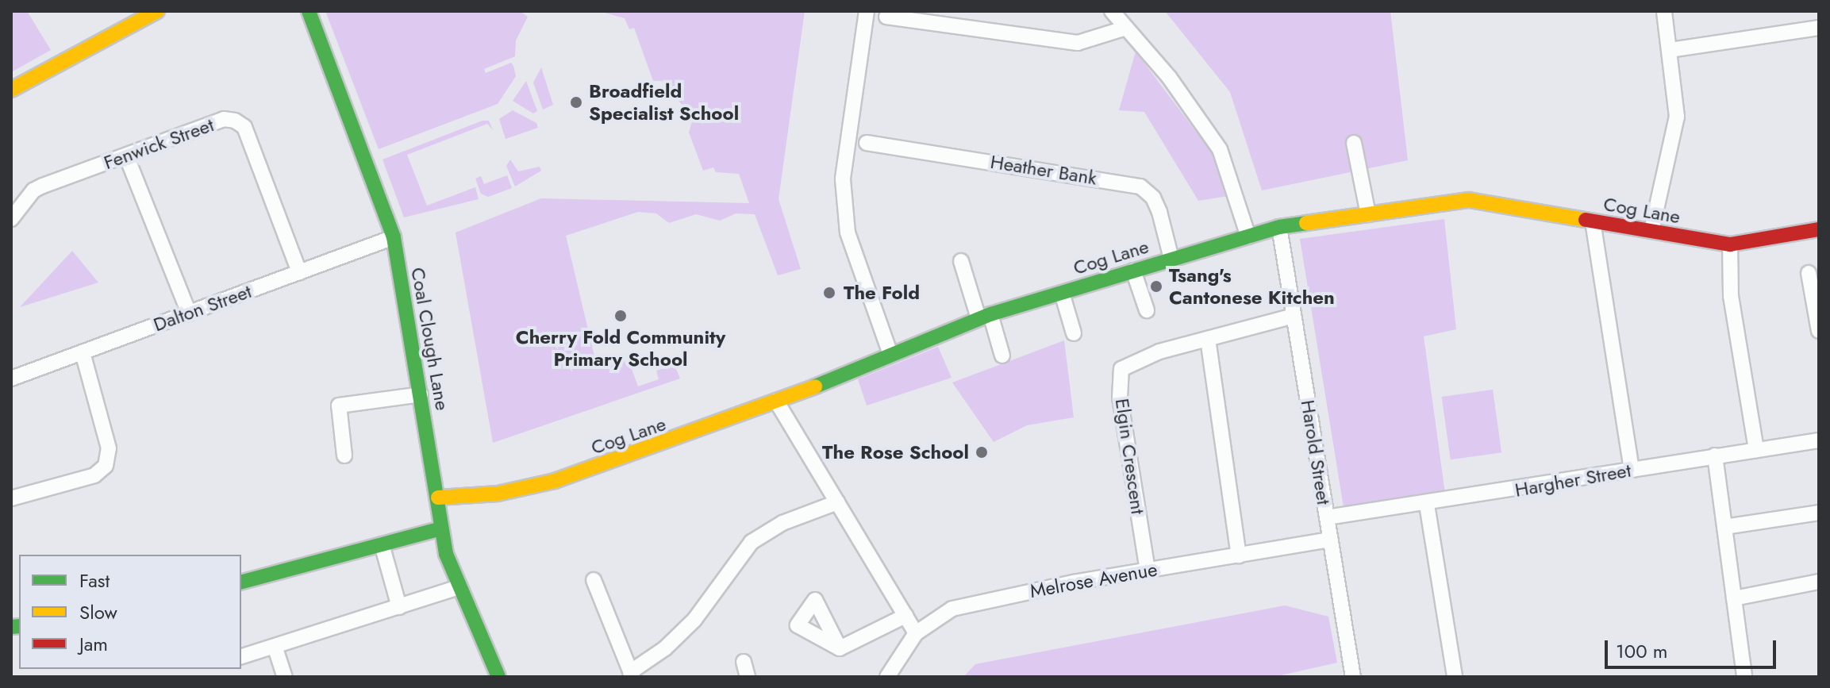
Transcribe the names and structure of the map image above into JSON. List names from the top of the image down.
{
  "streets": {
    "main road": ["Cog Lane", "Coal Clough Lane"],
    "street": [
      "Fenwick Street",
      "Heather Bank",
      "Dalton Street",
      "Harold Street",
      "Elgin Crescent",
      "Hargher Street",
      "Melrose Avenue"
    ]
  },
  "crossings": [
    ["Fenwick Street", "Dalton Street"],
    ["Heather Bank", "Cog Lane"],
    ["Cog Lane", "Coal Clough Lane"],
    ["Cog Lane", "Harold Street"],
    ["Dalton Street", "Coal Clough Lane"],
    ["Harold Street", "Elgin Crescent"],
    ["Harold Street", "Hargher Street"],
    ["Harold Street", "Melrose Avenue"],
    ["Elgin Crescent", "Melrose Avenue"]
  ],
  "places": [
    "Broadfield Specialist School",
    "Tsang's Cantonese Kitchen",
    "The Fold",
    "Cherry Fold Community Primary School",
    "The Rose School"
  ],
  "legend": ["Fast", "Slow", "Jam"],
  "scale_bar": "100 m"
}
